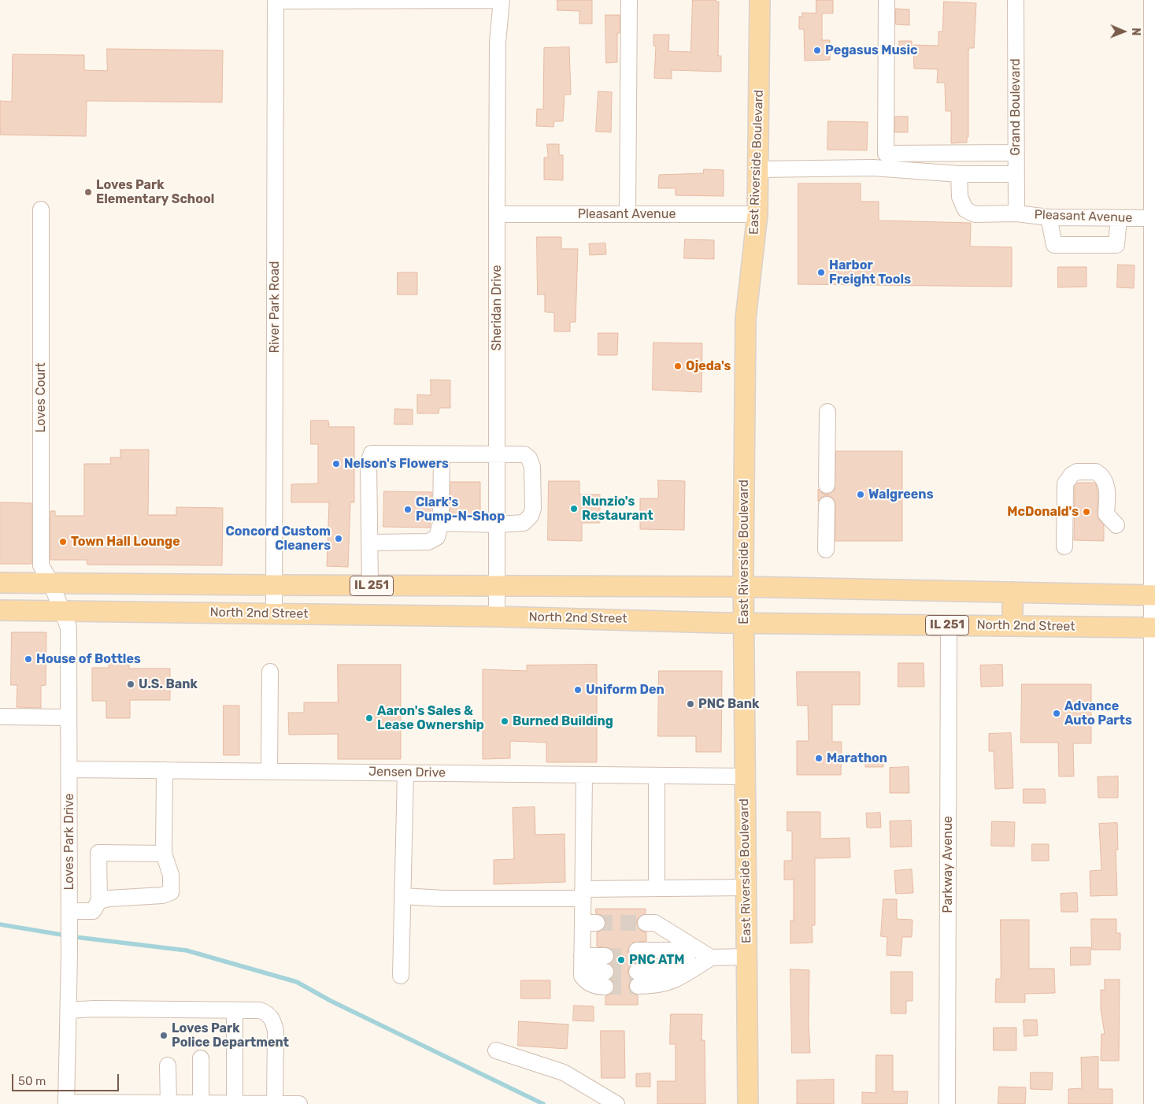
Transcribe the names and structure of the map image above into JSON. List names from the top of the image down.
{
  "streets": {
    "main road": ["East Riverside Boulevard", "IL 251", "North 2nd Street"],
    "street": [
      "Grand Boulevard",
      "Pleasant Avenue",
      "River Park Road",
      "Sheridan Drive",
      "Loves Court",
      "Jensen Drive",
      "Loves Park Drive",
      "Parkway Avenue"
    ]
  },
  "crossings": [
    ["Grand Boulevard", "Pleasant Avenue"],
    ["East Riverside Boulevard", "Pleasant Avenue"],
    ["East Riverside Boulevard", "IL 251"],
    ["East Riverside Boulevard", "North 2nd Street"],
    ["East Riverside Boulevard", "Jensen Drive"],
    ["Pleasant Avenue", "Sheridan Drive"],
    ["River Park Road", "IL 251"],
    ["River Park Road", "North 2nd Street"],
    ["Sheridan Drive", "IL 251"],
    ["Sheridan Drive", "North 2nd Street"],
    ["Loves Court", "IL 251"],
    ["Loves Court", "Loves Park Drive"],
    ["IL 251", "Loves Park Drive"],
    ["North 2nd Street", "Loves Park Drive"],
    ["North 2nd Street", "Parkway Avenue"],
    ["Jensen Drive", "Loves Park Drive"]
  ],
  "places": [
    "Pegasus Music",
    "Loves Park Elementary School",
    "Harbor Freight Tools",
    "Ojeda's",
    "Nelson's Flowers",
    "Walgreens",
    "Nunzio's Restaurant",
    "Clark's Pump-N-Shop",
    "McDonald's",
    "Concord Custom Cleaners",
    "Town Hall Lounge",
    "House of Bottles",
    "U.S. Bank",
    "Uniform Den",
    "PNC Bank",
    "Advance Auto Parts",
    "Aaron's Sales & Lease Ownership",
    "Burned Building",
    "Marathon",
    "PNC ATM",
    "Loves Park Police Department"
  ],
  "scale_bar": "50 m",
  "north": "right"
}
